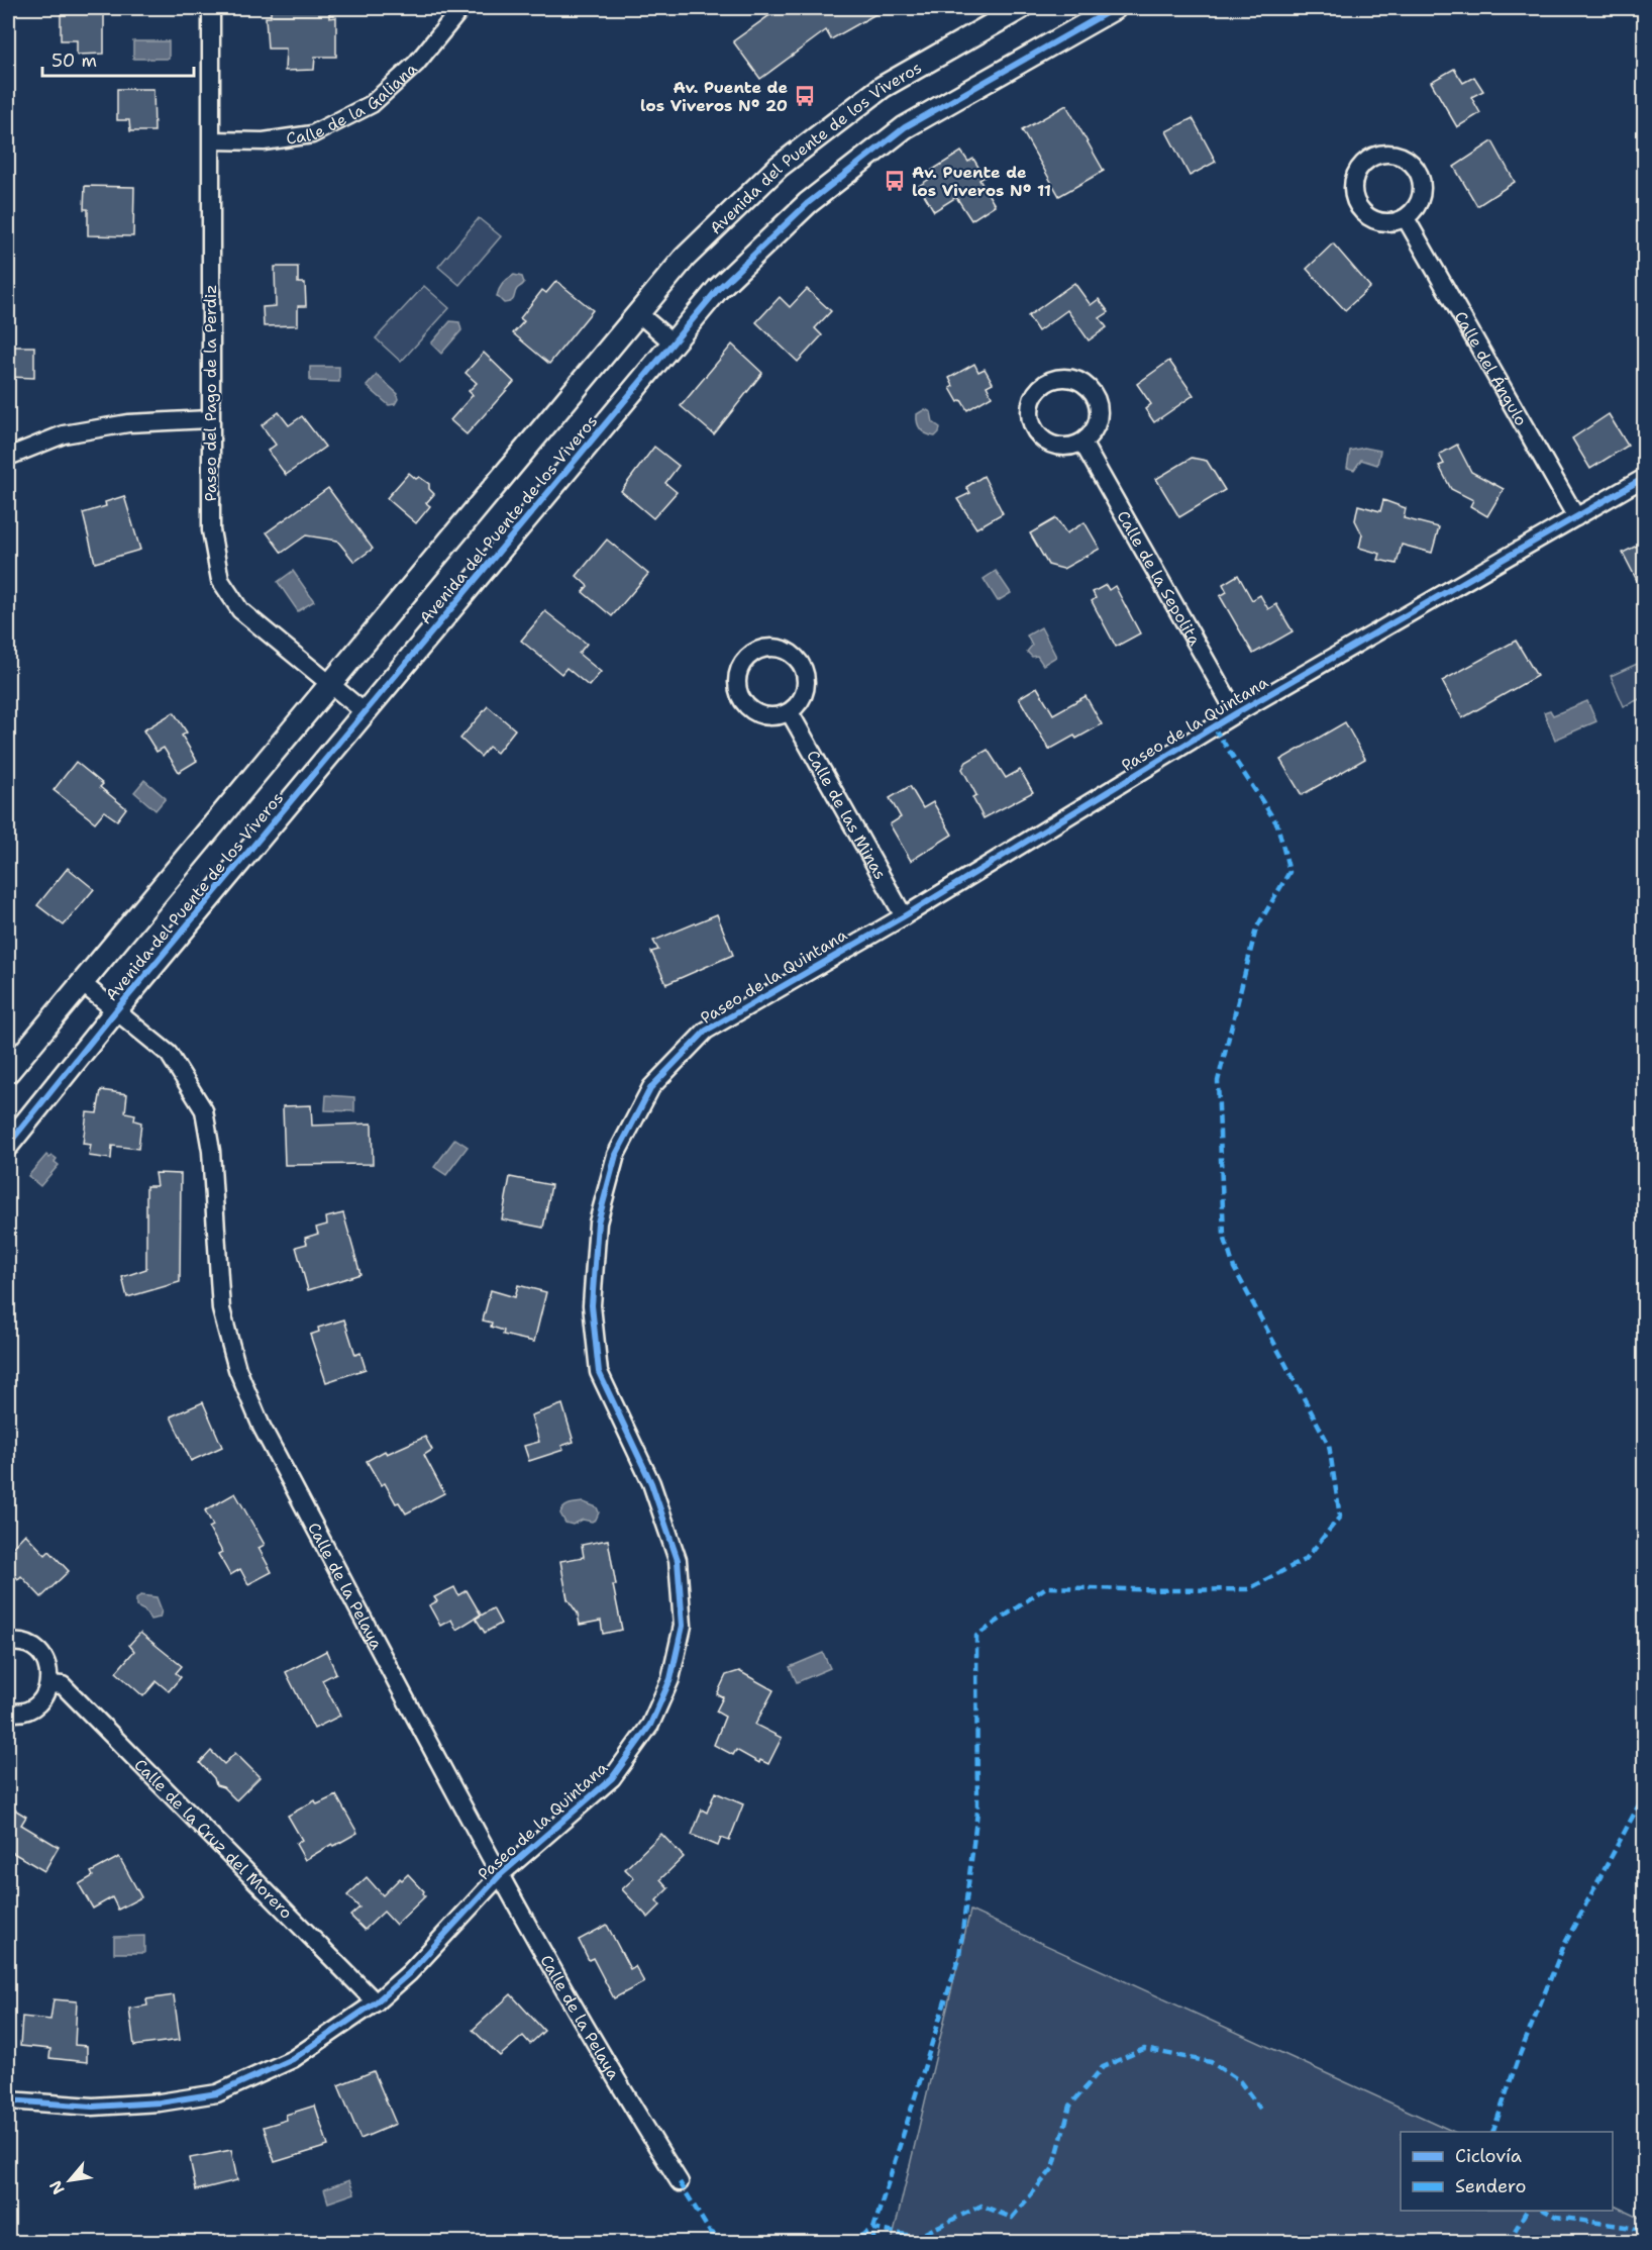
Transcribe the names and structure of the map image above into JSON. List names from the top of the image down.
{
  "streets": {
    "street": [
      "Calle de la Galiana",
      "Avenida del Puente de los Viveros",
      "Calle del Ángulo",
      "Paseo del Pago de la Perdiz",
      "Calle de la Sepolita",
      "Paseo de la Quintana",
      "Calle de las Minas",
      "Calle de la Pelaya",
      "Calle de la Cruz del Morero"
    ]
  },
  "crossings": [
    ["Calle de la Galiana", "Paseo del Pago de la Perdiz"],
    ["Avenida del Puente de los Viveros", "Paseo del Pago de la Perdiz"],
    ["Avenida del Puente de los Viveros", "Calle de la Pelaya"],
    ["Calle del Ángulo", "Paseo de la Quintana"],
    ["Calle de la Sepolita", "Paseo de la Quintana"],
    ["Paseo de la Quintana", "Calle de las Minas"],
    ["Paseo de la Quintana", "Calle de la Pelaya"],
    ["Paseo de la Quintana", "Calle de la Cruz del Morero"]
  ],
  "places": {
    "bus stop": ["Av. Puente de los Viveros Nº 20", "Av. Puente de los Viveros Nº 11"]
  },
  "legend": ["Ciclovía", "Sendero"],
  "scale_bar": "50 m",
  "north": "bottom left"
}
